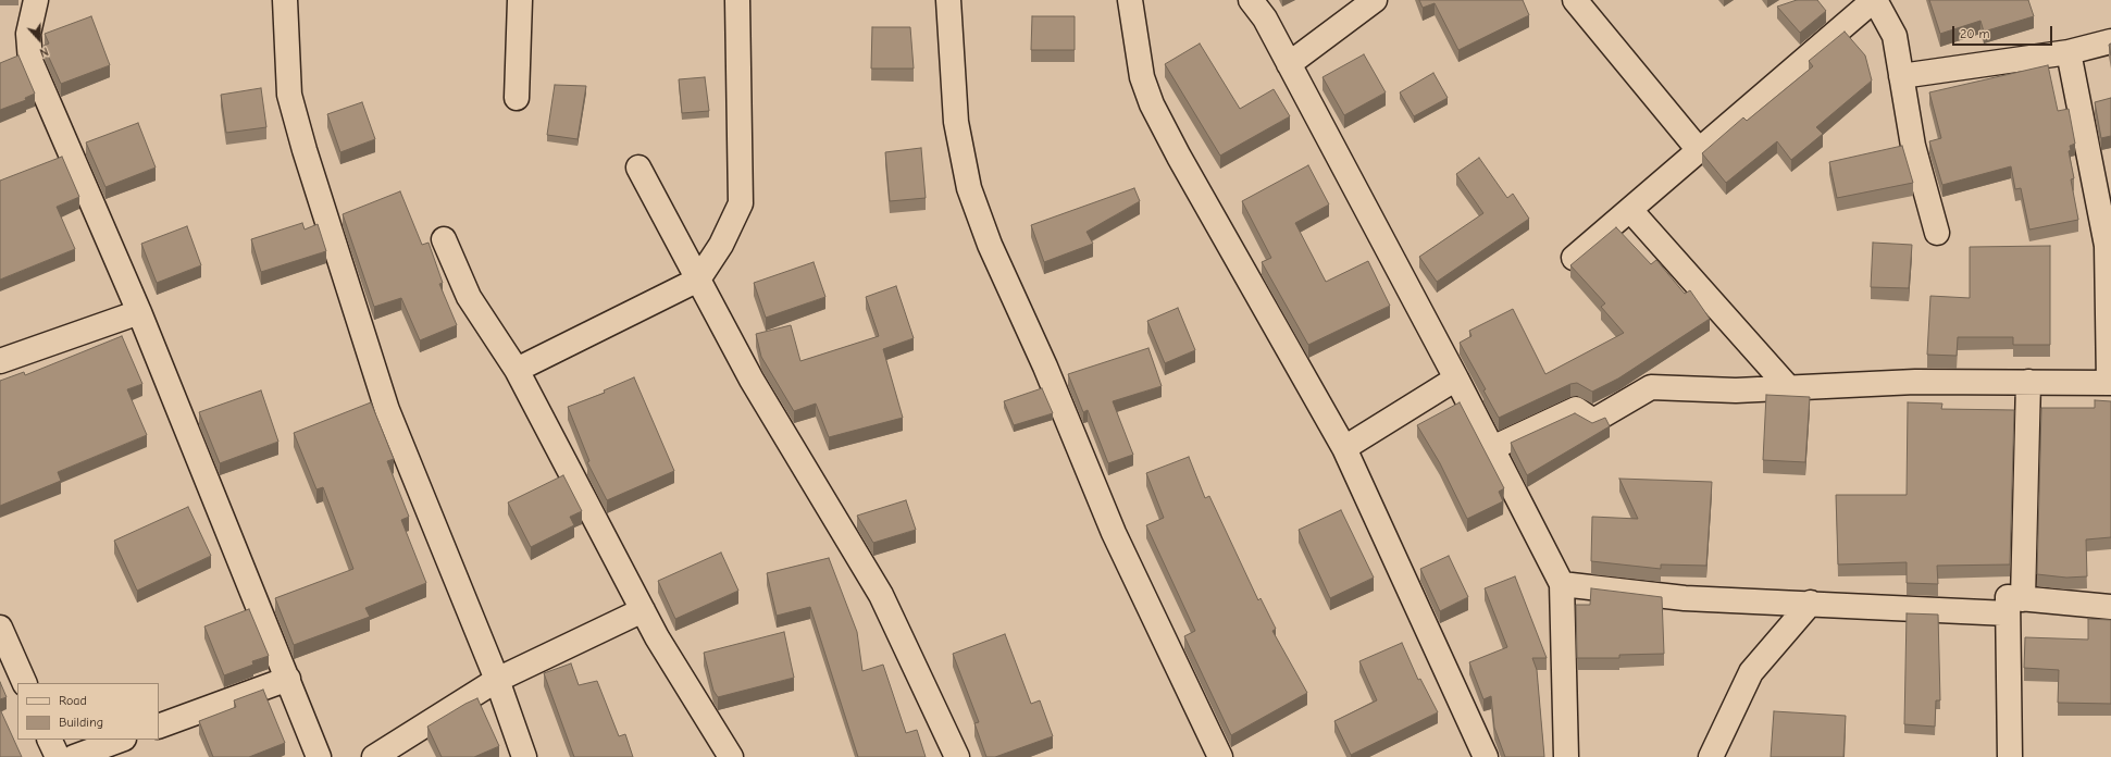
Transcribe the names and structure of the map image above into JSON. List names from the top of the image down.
{
  "legend": ["Road", "Building"],
  "scale_bar": "20 m",
  "north": "bottom"
}
